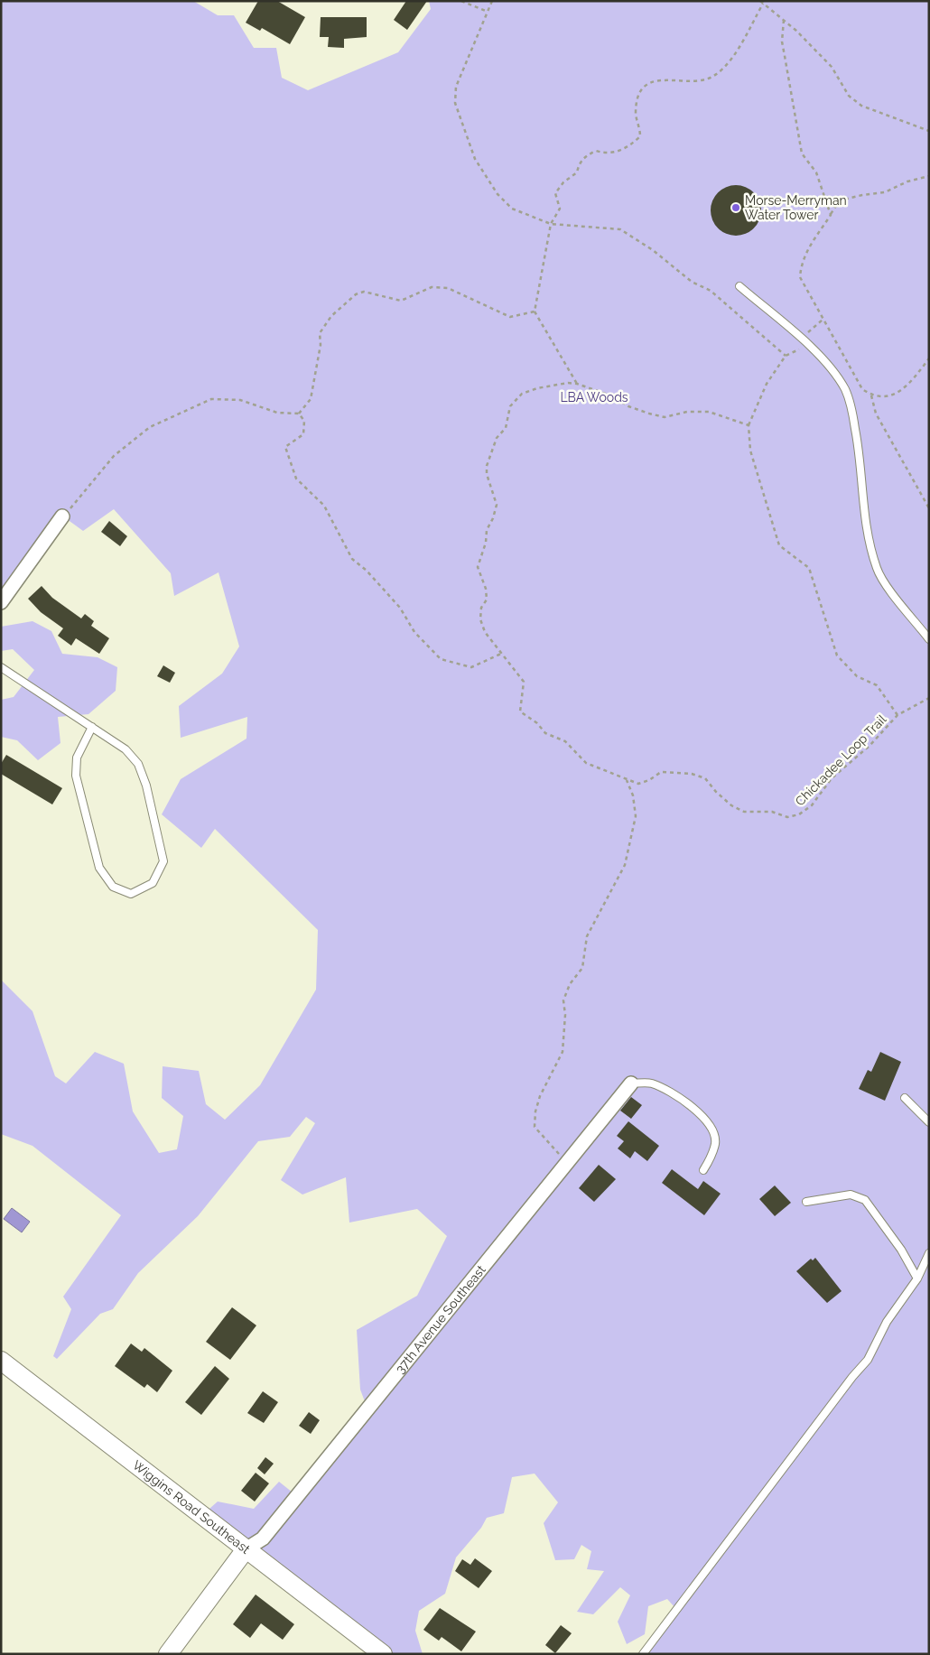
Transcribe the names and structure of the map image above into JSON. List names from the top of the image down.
{
  "streets": {
    "street": ["37th Avenue Southeast", "Wiggins Road Southeast"],
    "path": ["Chickadee Loop Trail"]
  },
  "crossings": [
    ["37th Avenue Southeast", "Wiggins Road Southeast"]
  ],
  "parks": ["LBA Woods"],
  "places": ["Morse-Merryman Water Tower"]
}
